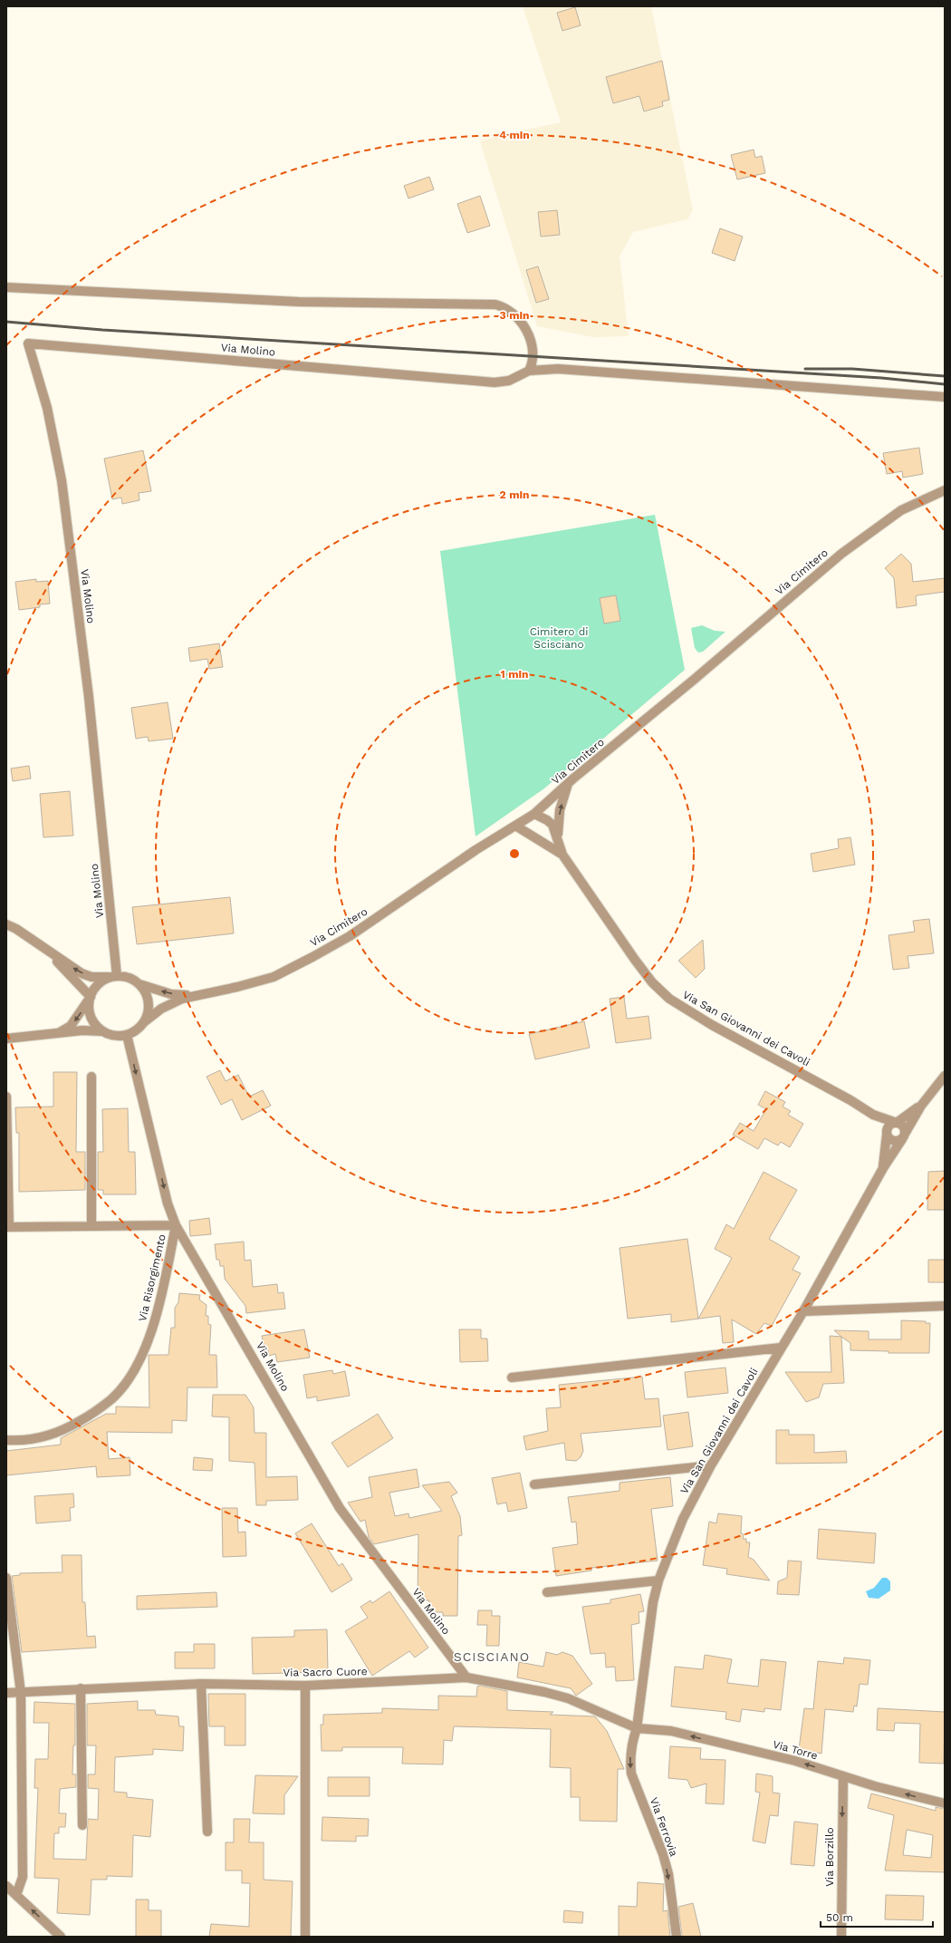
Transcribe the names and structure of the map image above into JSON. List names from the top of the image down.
{
  "streets": {
    "street": [
      "Via Molino",
      "Via Cimitero",
      "Via San Giovanni dei Cavoli",
      "Via Risorgimento",
      "Via Sacro Cuore",
      "Via Torre",
      "Via Ferrovia",
      "Via Borzillo"
    ]
  },
  "crossings": [
    ["Via Molino", "Via Risorgimento"],
    ["Via Molino", "Via Sacro Cuore"],
    ["Via Cimitero", "Via San Giovanni dei Cavoli"],
    ["Via San Giovanni dei Cavoli", "Via Sacro Cuore"],
    ["Via San Giovanni dei Cavoli", "Via Torre"],
    ["Via San Giovanni dei Cavoli", "Via Ferrovia"],
    ["Via Sacro Cuore", "Via Torre"],
    ["Via Sacro Cuore", "Via Ferrovia"],
    ["Via Torre", "Via Ferrovia"],
    ["Via Torre", "Via Borzillo"]
  ],
  "one_way": ["Via Torre", "Via Ferrovia", "Via Borzillo"],
  "districts": ["SCISCIANO"],
  "parks": ["Cimitero di Scisciano"],
  "scale_bar": "50 m",
  "rings": [
    "4 min",
    "3 min",
    "2 min",
    "1 min"
  ]
}
